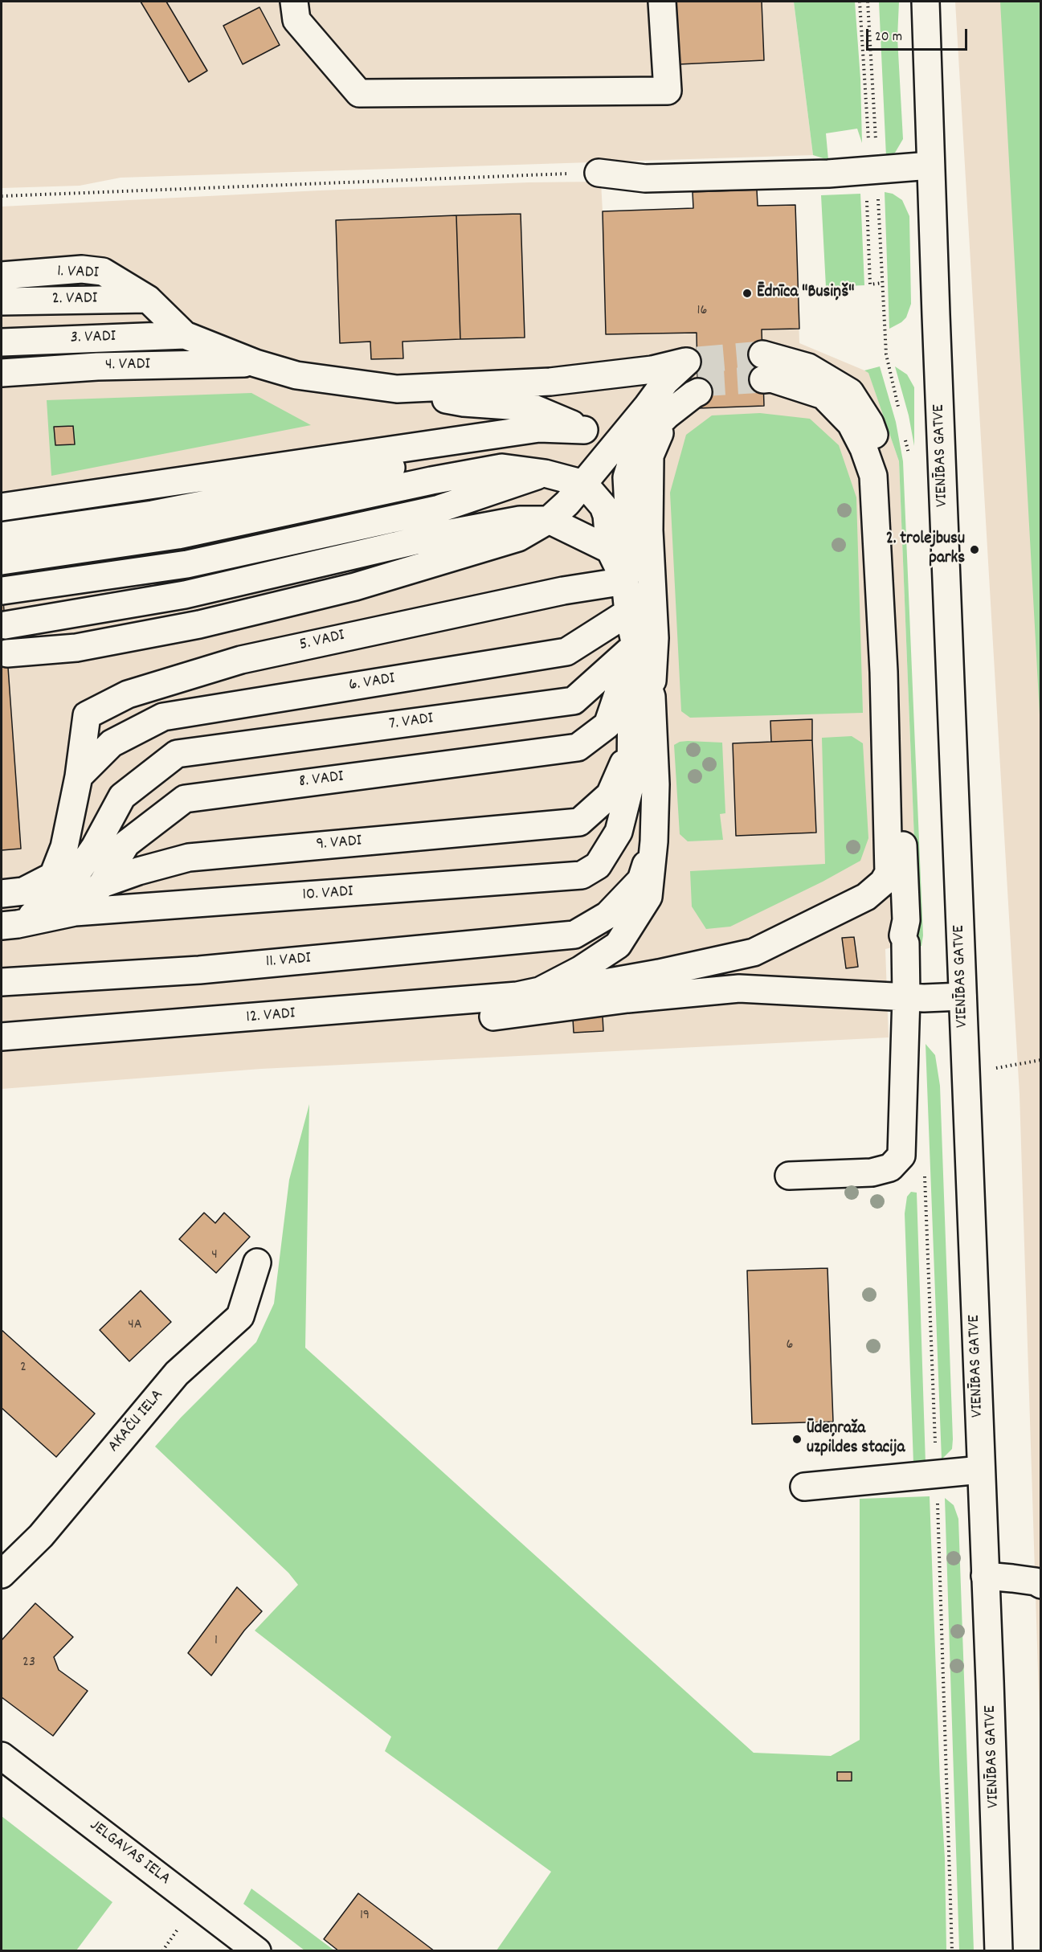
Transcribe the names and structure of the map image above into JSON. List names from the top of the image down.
{
  "streets": {
    "main road": [
      "1. VADI",
      "2. VADI",
      "3. VADI",
      "4. VADI",
      "VIENĪBAS GATVE",
      "5. VADI",
      "6. VADI",
      "7. VADI",
      "8. VADI",
      "9. VADI",
      "10. VADI",
      "11. VADI",
      "12. VADI",
      "AKAČU IELA",
      "JELGAVAS IELA"
    ]
  },
  "crossings": [
    ["1. VADI", "2. VADI"],
    ["1. VADI", "3. VADI"],
    ["5. VADI", "6. VADI"],
    ["7. VADI", "8. VADI"],
    ["7. VADI", "10. VADI"],
    ["8. VADI", "9. VADI"],
    ["9. VADI", "10. VADI"]
  ],
  "places": ["Ēdnīca \"Busiņš\"", "2. trolejbusu parks", "Ūdeņraža uzpildes stacija"],
  "house_numbers": [
    "16",
    "4",
    "4A",
    "6",
    "2",
    "1",
    "23",
    "19"
  ],
  "scale_bar": "20 m"
}
